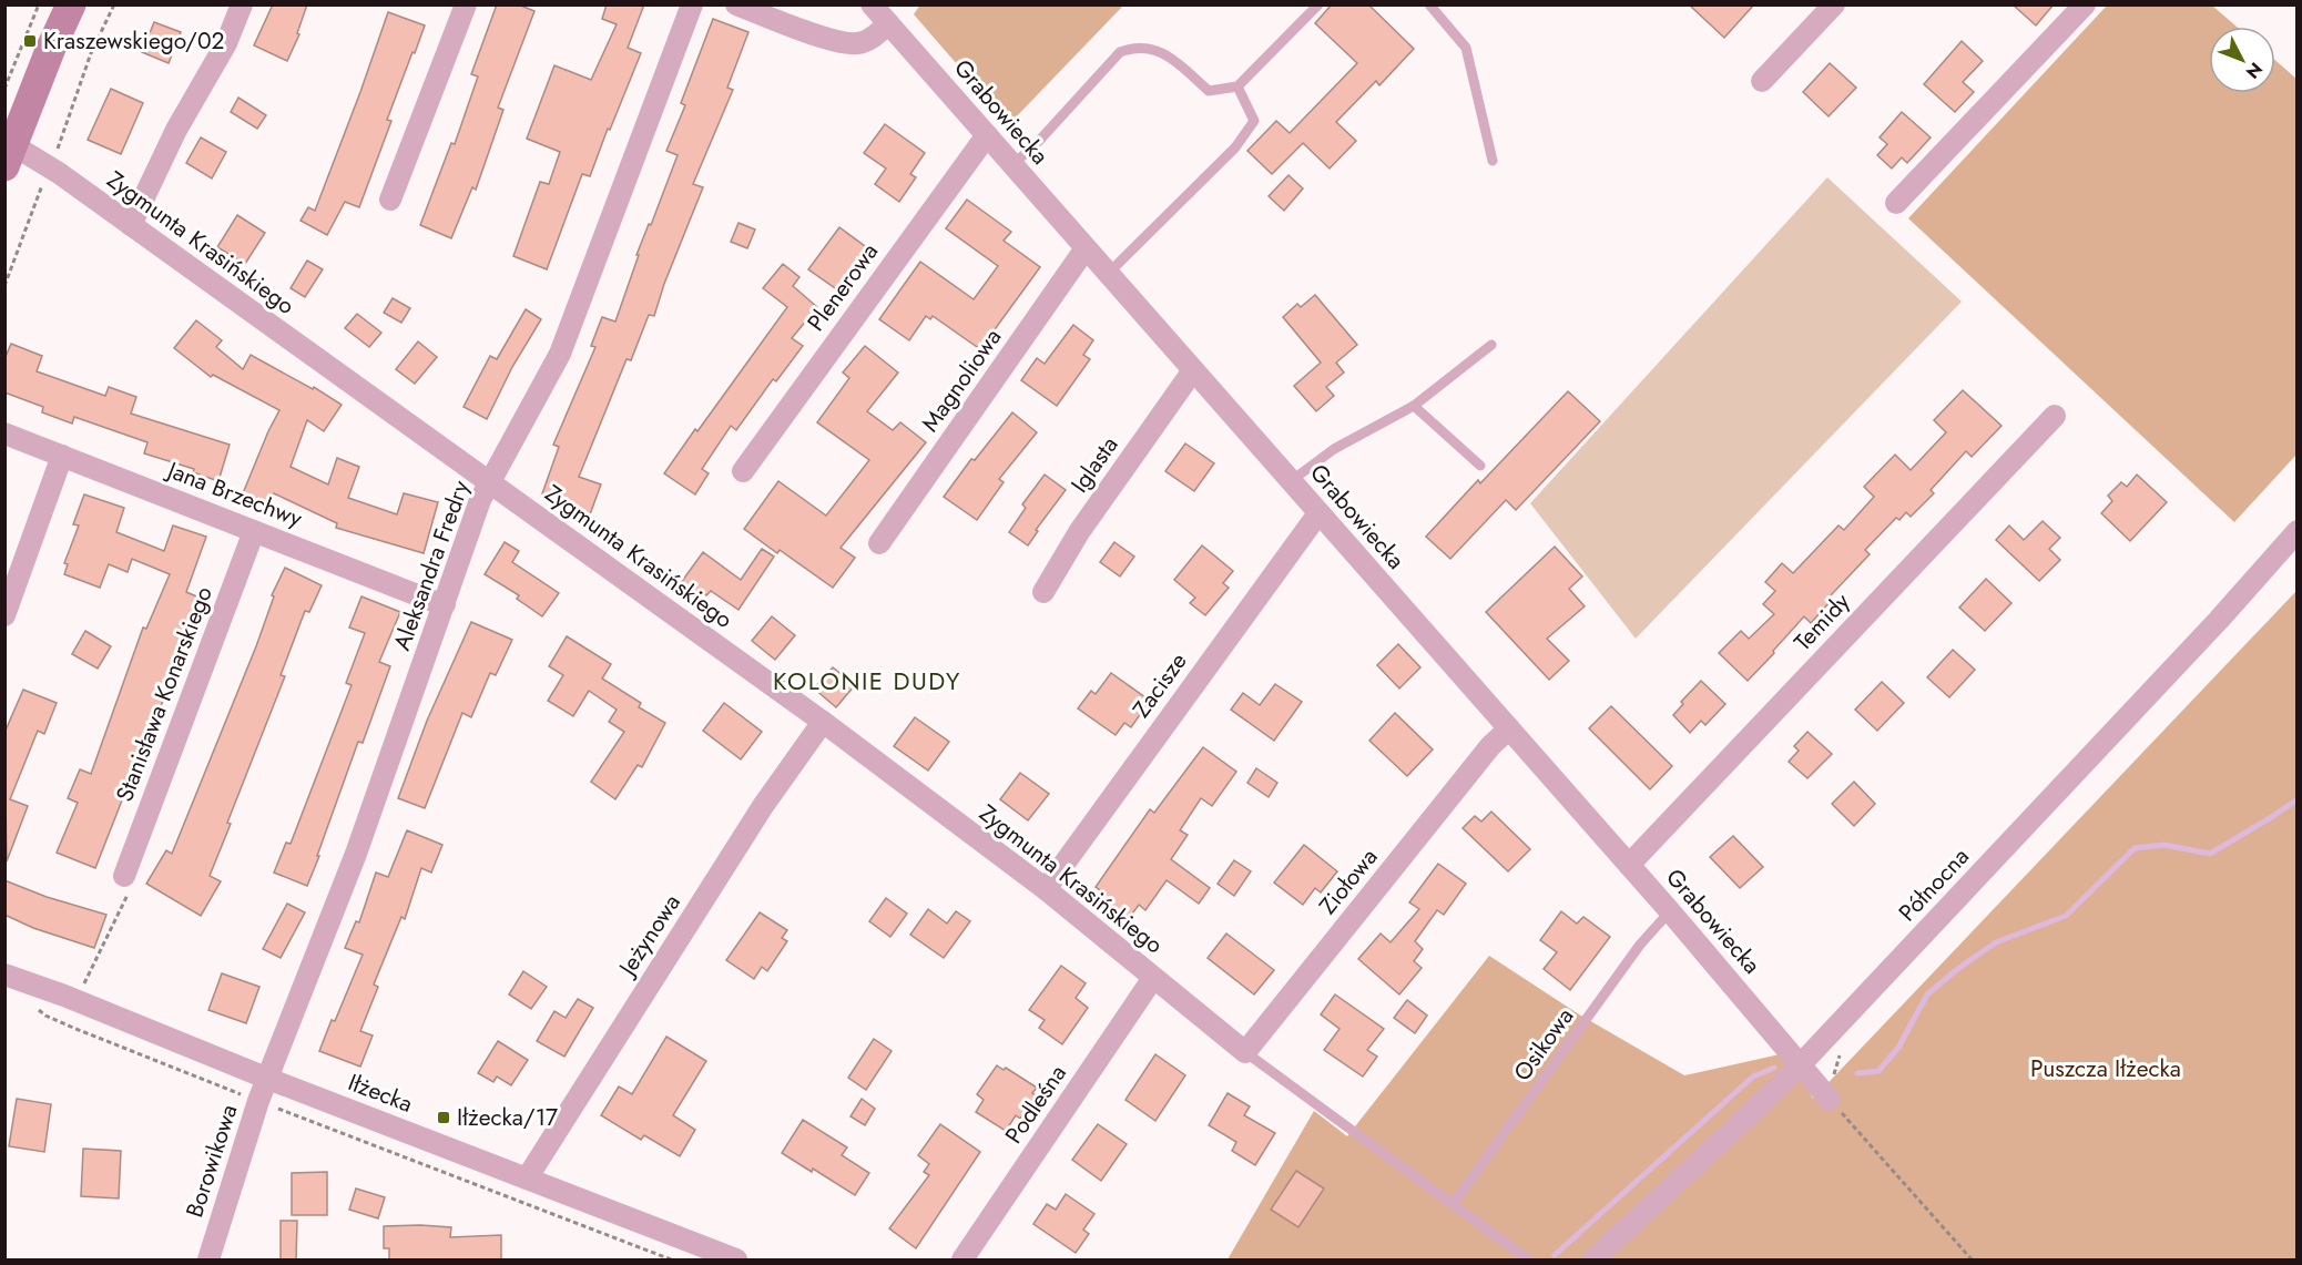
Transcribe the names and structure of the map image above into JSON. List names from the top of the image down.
{
  "streets": {
    "street": [
      "Grabowiecka",
      "Zygmunta Krasińskiego",
      "Plenerowa",
      "Magnoliowa",
      "Iglasta",
      "Jana Brzechwy",
      "Aleksandra Fredry",
      "Temidy",
      "Zacisze",
      "Stanisława Konarskiego",
      "Ziołowa",
      "Północna",
      "Jeżynowa",
      "Iłżecka",
      "Podleśna",
      "Borowikowa"
    ],
    "lane": ["Osikowa"]
  },
  "crossings": [
    ["Grabowiecka", "Plenerowa"],
    ["Grabowiecka", "Magnoliowa"],
    ["Grabowiecka", "Iglasta"],
    ["Grabowiecka", "Temidy"],
    ["Grabowiecka", "Zacisze"],
    ["Grabowiecka", "Ziołowa"],
    ["Grabowiecka", "Północna"],
    ["Grabowiecka", "Osikowa"],
    ["Zygmunta Krasińskiego", "Aleksandra Fredry"],
    ["Zygmunta Krasińskiego", "Zacisze"],
    ["Zygmunta Krasińskiego", "Ziołowa"],
    ["Zygmunta Krasińskiego", "Jeżynowa"],
    ["Zygmunta Krasińskiego", "Podleśna"],
    ["Jana Brzechwy", "Aleksandra Fredry"],
    ["Jana Brzechwy", "Stanisława Konarskiego"],
    ["Aleksandra Fredry", "Iłżecka"],
    ["Aleksandra Fredry", "Borowikowa"],
    ["Jeżynowa", "Iłżecka"],
    ["Iłżecka", "Borowikowa"]
  ],
  "districts": ["KOLONIE DUDY"],
  "parks": ["Puszcza Iłżecka"],
  "places": {
    "transit": ["Kraszewskiego/02", "Iłżecka/17"]
  },
  "north": "bottom right"
}
